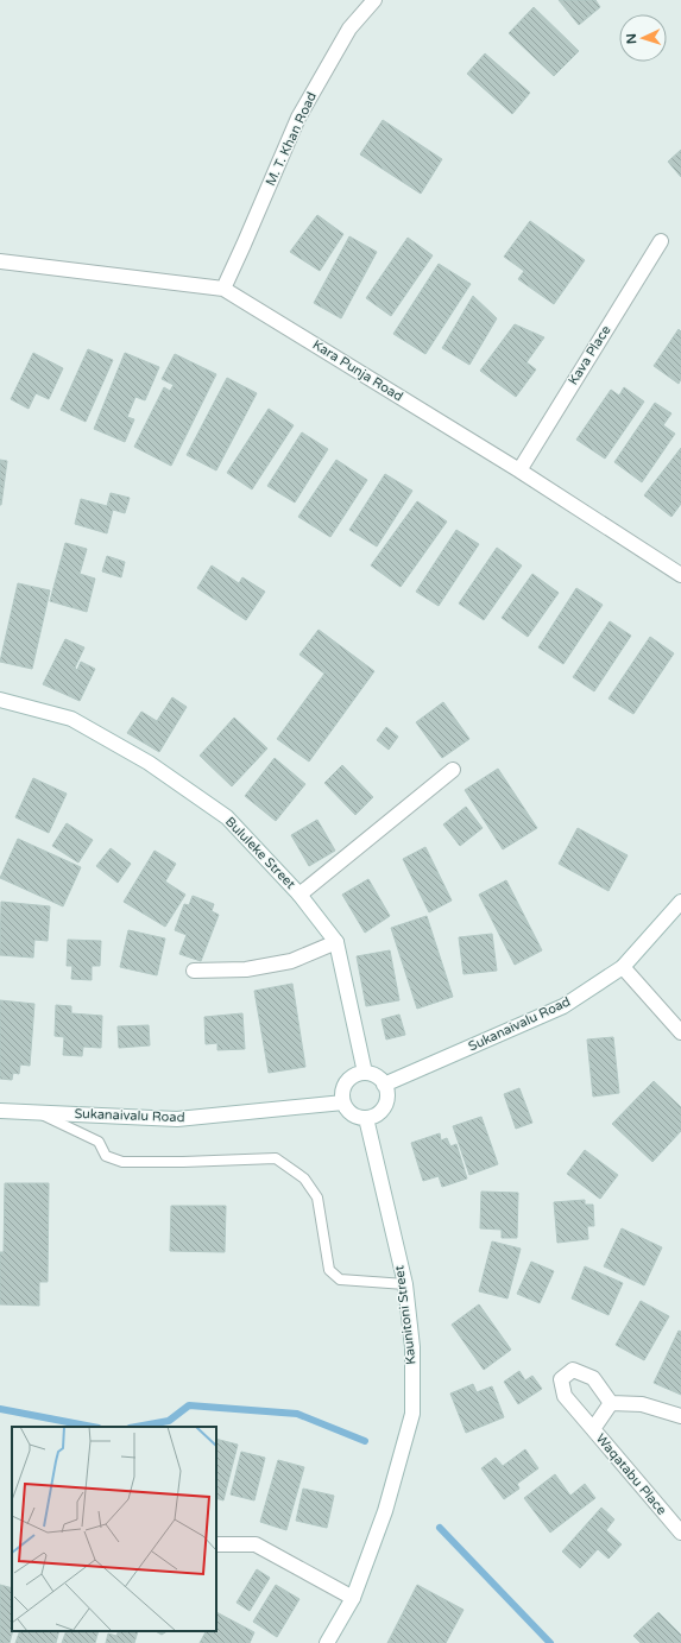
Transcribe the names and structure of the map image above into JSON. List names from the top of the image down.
{
  "streets": {
    "street": [
      "M. T. Khan Road",
      "Kava Place",
      "Kara Punja Road",
      "Bululeke Street",
      "Sukanaivalu Road",
      "Kaunitoni Street",
      "Waqatabu Place"
    ]
  },
  "crossings": [
    ["M. T. Khan Road", "Kara Punja Road"],
    ["Kava Place", "Kara Punja Road"],
    ["Bululeke Street", "Sukanaivalu Road"],
    ["Bululeke Street", "Kaunitoni Street"],
    ["Sukanaivalu Road", "Kaunitoni Street"]
  ],
  "north": "left"
}
